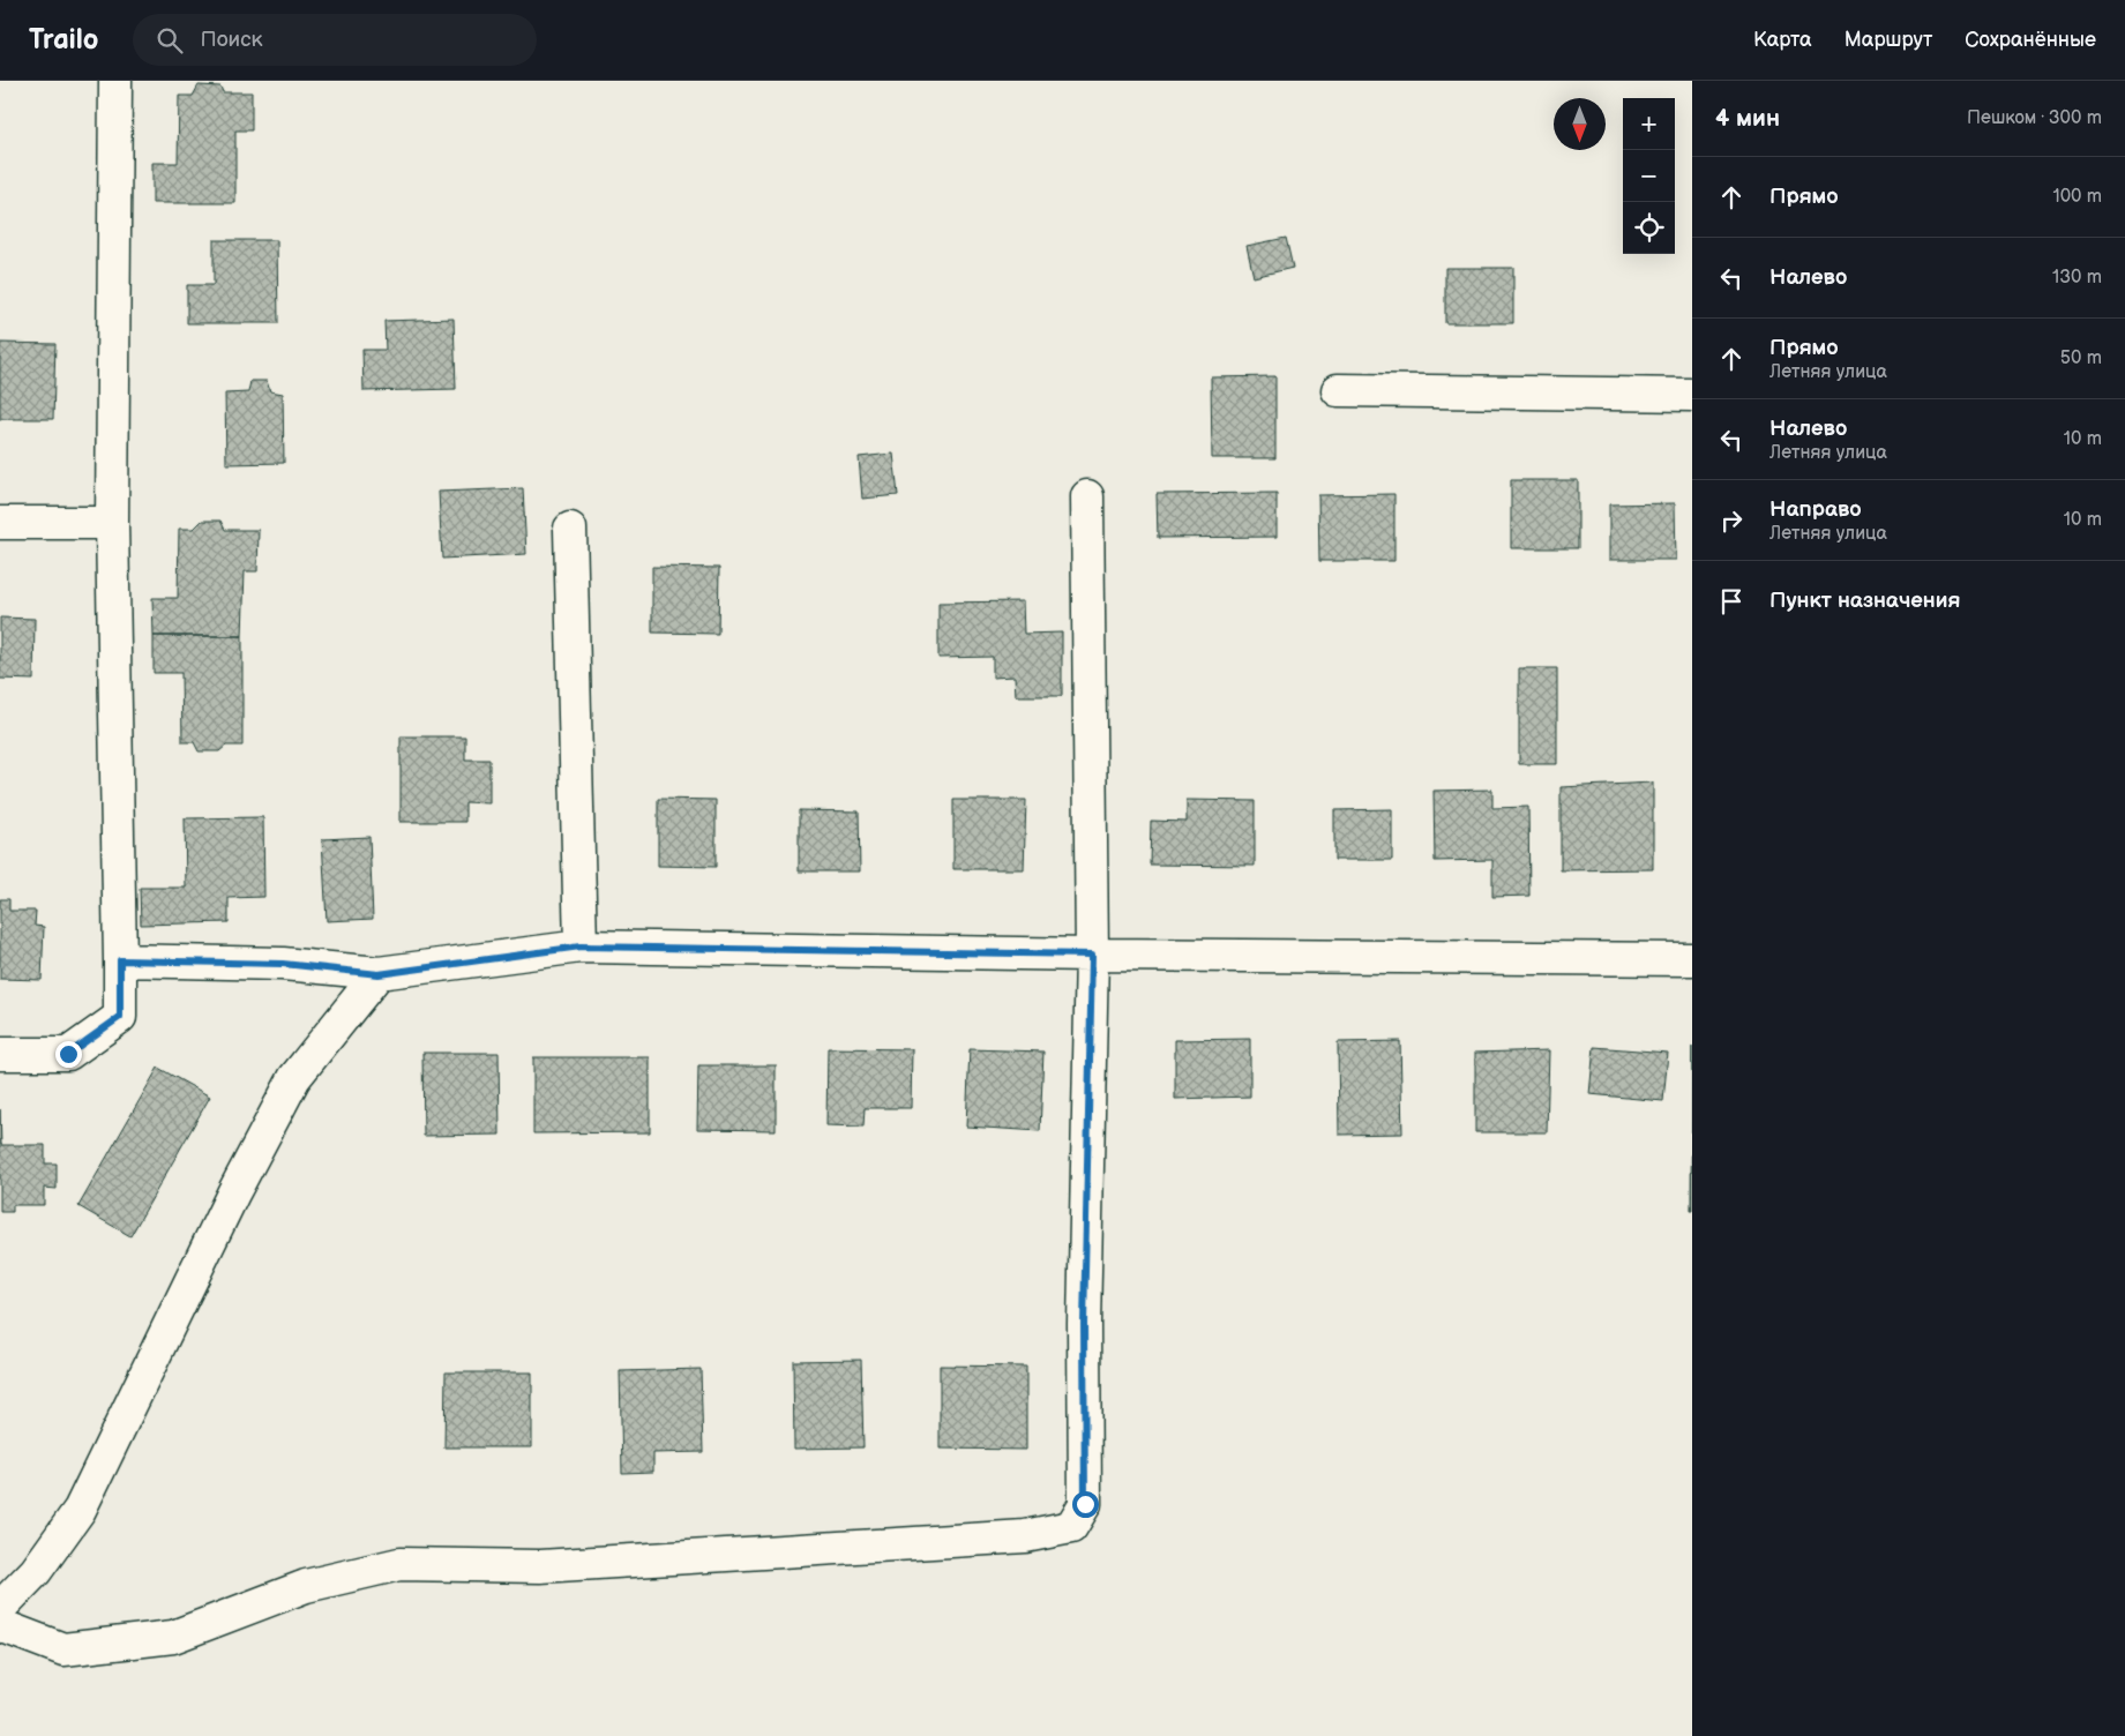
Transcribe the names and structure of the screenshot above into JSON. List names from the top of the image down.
{
  "north": "bottom",
  "page": {
    "header": "Trailo",
    "search": "Поиск",
    "nav": ["Карта", "Маршрут", "Сохранённые"],
    "heading": ["4 мин", "Пешком · 300 m"],
    "map_buttons": ["+", "−"],
    "list": [
      ["Прямо", "100 m"],
      ["Налево", "130 m"],
      ["Прямо", "Летняя улица", "50 m"],
      ["Налево", "Летняя улица", "10 m"],
      ["Направо", "Летняя улица", "10 m"],
      "Пункт назначения"
    ]
  }
}
